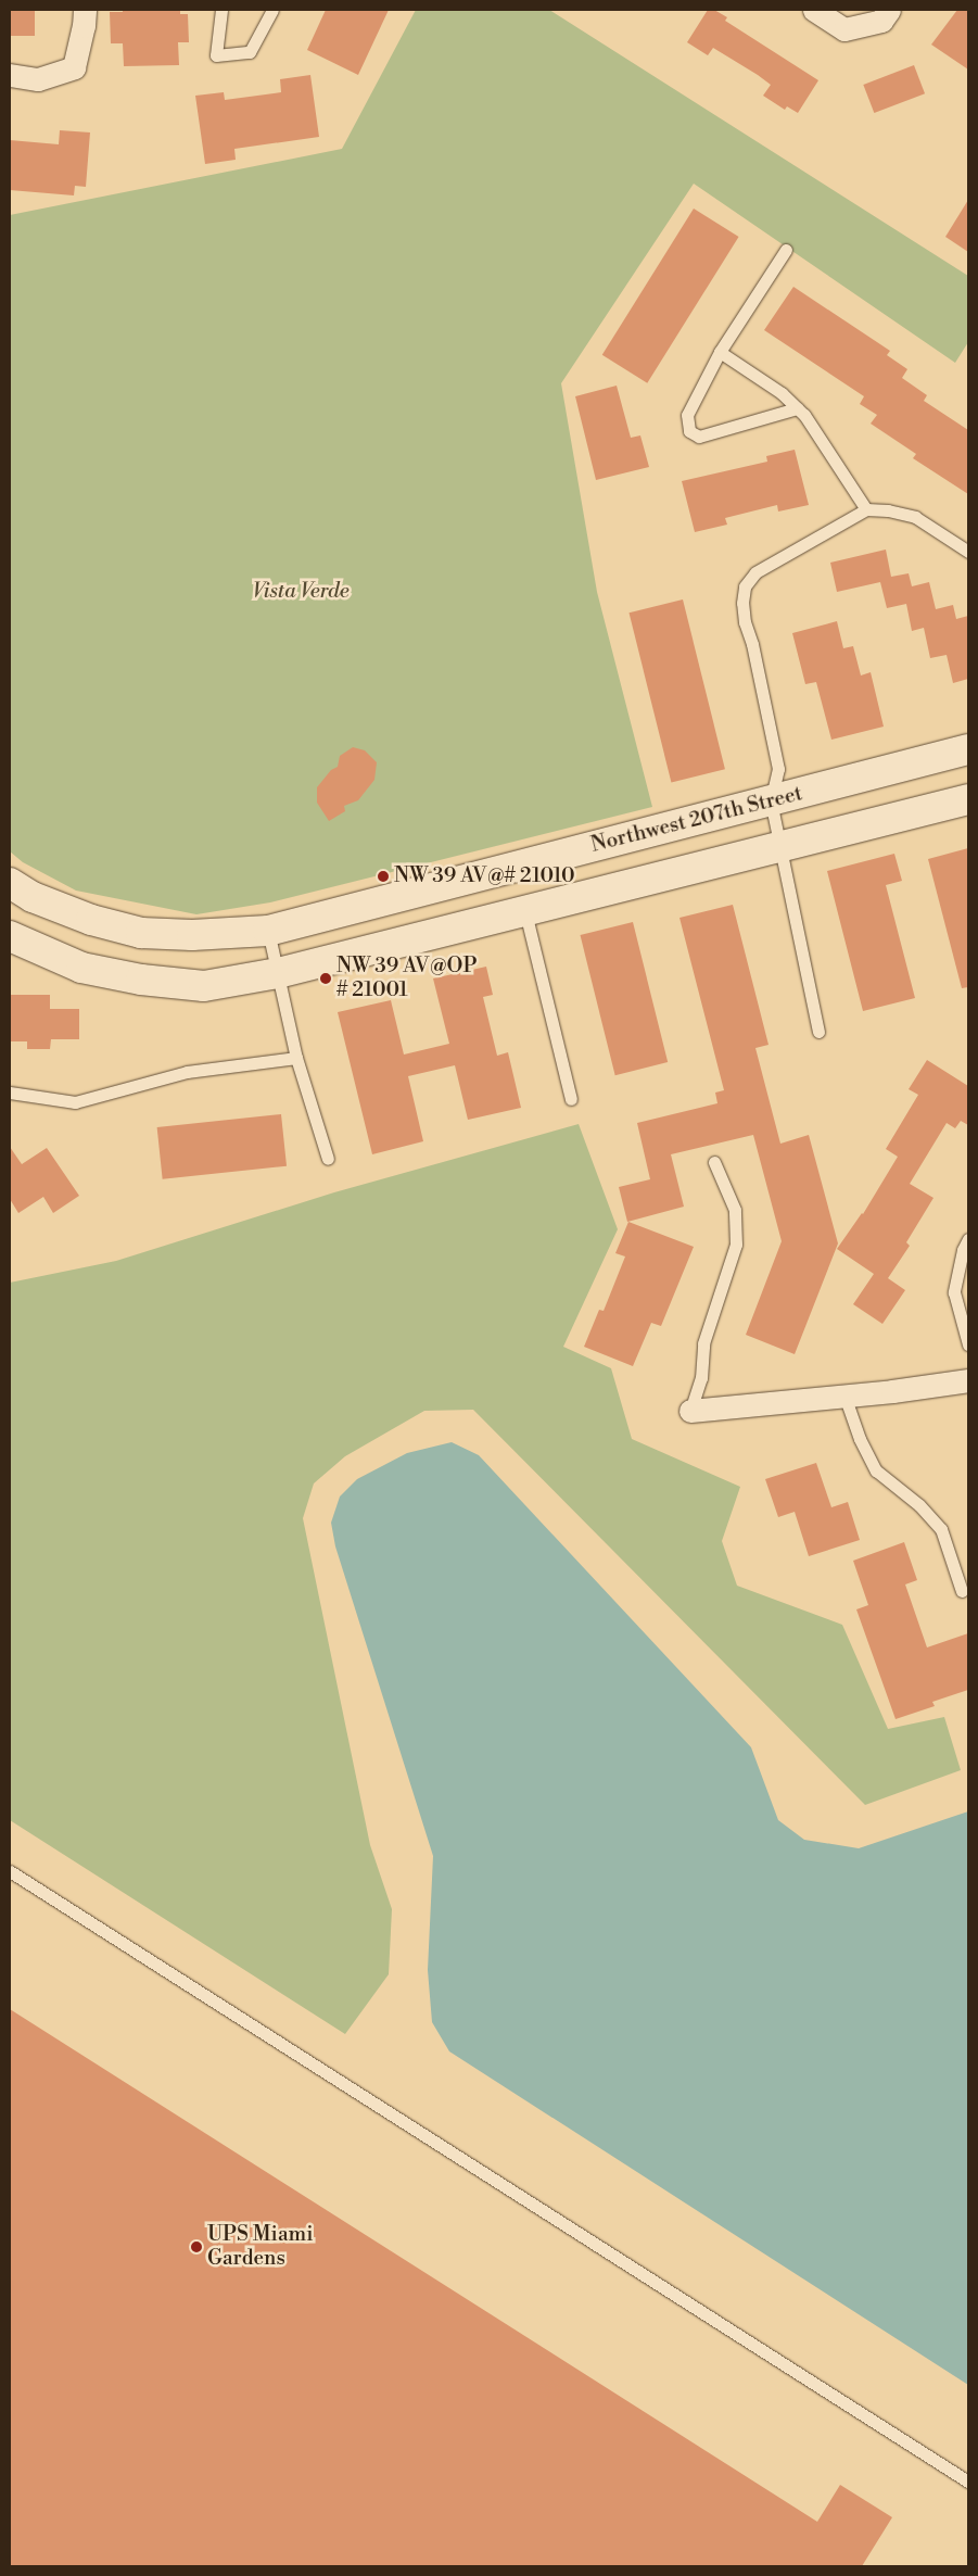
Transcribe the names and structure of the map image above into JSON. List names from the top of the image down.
{
  "streets": {
    "street": ["Northwest 207th Street"]
  },
  "parks": ["Vista Verde"],
  "places": ["NW 39 AV@# 21010", "NW 39 AV@OP # 21001", "UPS Miami Gardens"]
}
